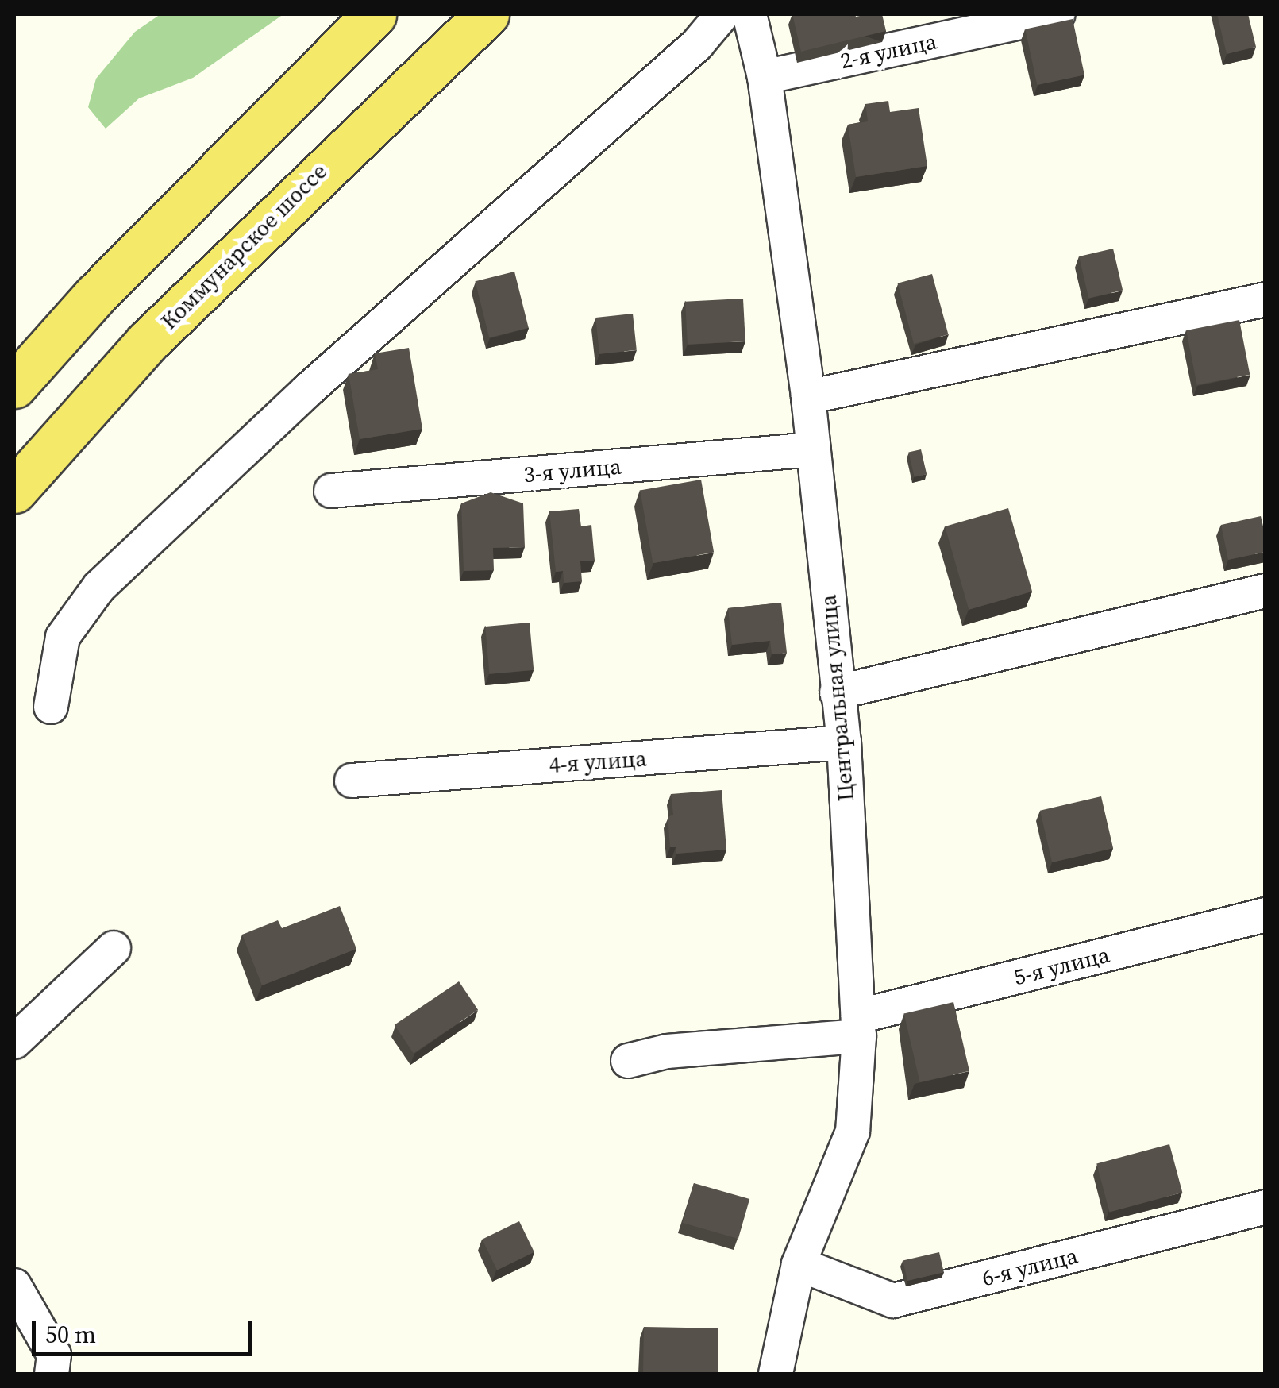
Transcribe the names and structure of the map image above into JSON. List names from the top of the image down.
{
  "streets": {
    "main road": ["Коммунарское шоссе"],
    "street": [
      "2-я улица",
      "3-я улица",
      "Центральная улица",
      "4-я улица",
      "5-я улица",
      "6-я улица"
    ]
  },
  "crossings": [
    ["2-я улица", "Центральная улица"],
    ["3-я улица", "Центральная улица"],
    ["Центральная улица", "4-я улица"],
    ["Центральная улица", "5-я улица"],
    ["Центральная улица", "6-я улица"]
  ],
  "scale_bar": "50 m"
}
